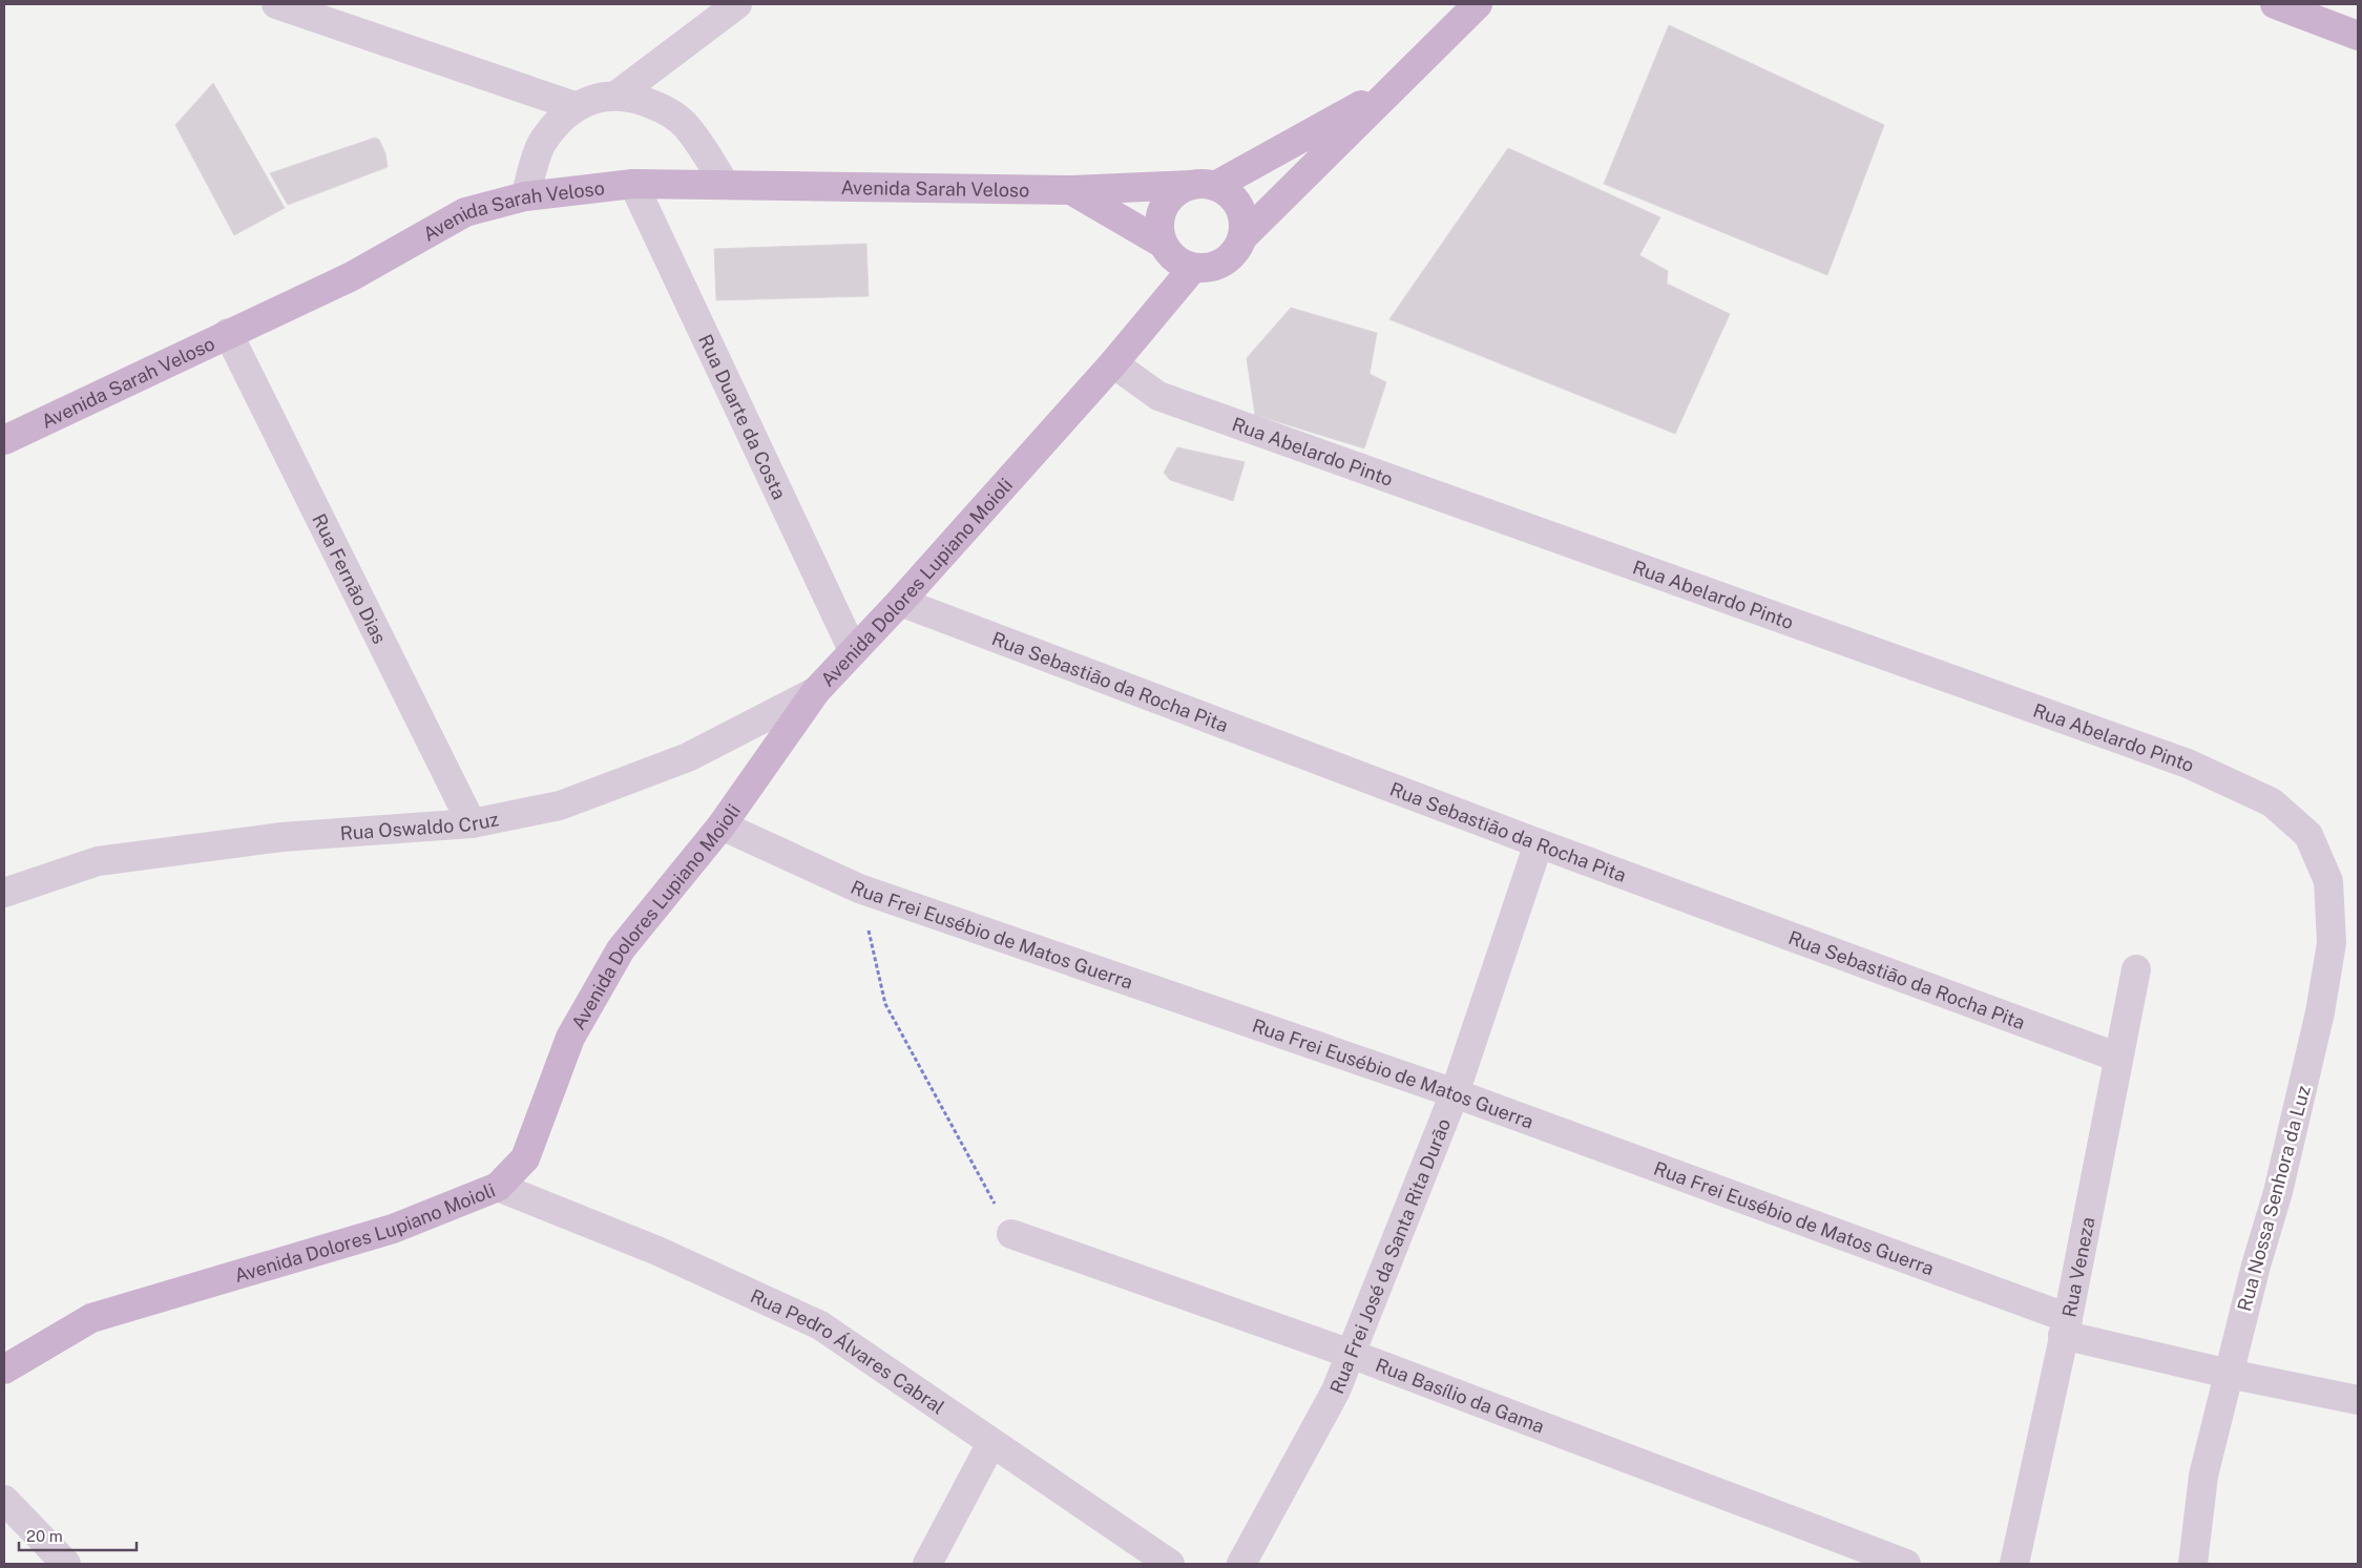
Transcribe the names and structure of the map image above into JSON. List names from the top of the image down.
{
  "streets": {
    "main road": ["Avenida Sarah Veloso", "Avenida Dolores Lupiano Moioli"],
    "street": [
      "Rua Duarte da Costa",
      "Rua Abelardo Pinto",
      "Rua Fernão Dias",
      "Rua Sebastião da Rocha Pita",
      "Rua Oswaldo Cruz",
      "Rua Frei Eusébio de Matos Guerra",
      "Rua Nossa Senhora da Luz",
      "Rua Frei José da Santa Rita Durão",
      "Rua Veneza",
      "Rua Pedro Álvares Cabral",
      "Rua Basílio da Gama"
    ]
  },
  "crossings": [
    ["Avenida Sarah Veloso", "Rua Duarte da Costa"],
    ["Avenida Sarah Veloso", "Rua Fernão Dias"],
    ["Avenida Sarah Veloso", "Avenida Dolores Lupiano Moioli"],
    ["Rua Duarte da Costa", "Avenida Dolores Lupiano Moioli"],
    ["Rua Abelardo Pinto", "Avenida Dolores Lupiano Moioli"],
    ["Rua Abelardo Pinto", "Rua Nossa Senhora da Luz"],
    ["Rua Fernão Dias", "Rua Oswaldo Cruz"],
    ["Avenida Dolores Lupiano Moioli", "Rua Sebastião da Rocha Pita"],
    ["Avenida Dolores Lupiano Moioli", "Rua Oswaldo Cruz"],
    ["Avenida Dolores Lupiano Moioli", "Rua Frei Eusébio de Matos Guerra"],
    ["Avenida Dolores Lupiano Moioli", "Rua Pedro Álvares Cabral"],
    ["Rua Sebastião da Rocha Pita", "Rua Frei José da Santa Rita Durão"],
    ["Rua Sebastião da Rocha Pita", "Rua Veneza"],
    ["Rua Frei Eusébio de Matos Guerra", "Rua Nossa Senhora da Luz"],
    ["Rua Frei Eusébio de Matos Guerra", "Rua Frei José da Santa Rita Durão"],
    ["Rua Frei Eusébio de Matos Guerra", "Rua Veneza"],
    ["Rua Frei José da Santa Rita Durão", "Rua Basílio da Gama"]
  ],
  "scale_bar": "20 m"
}
